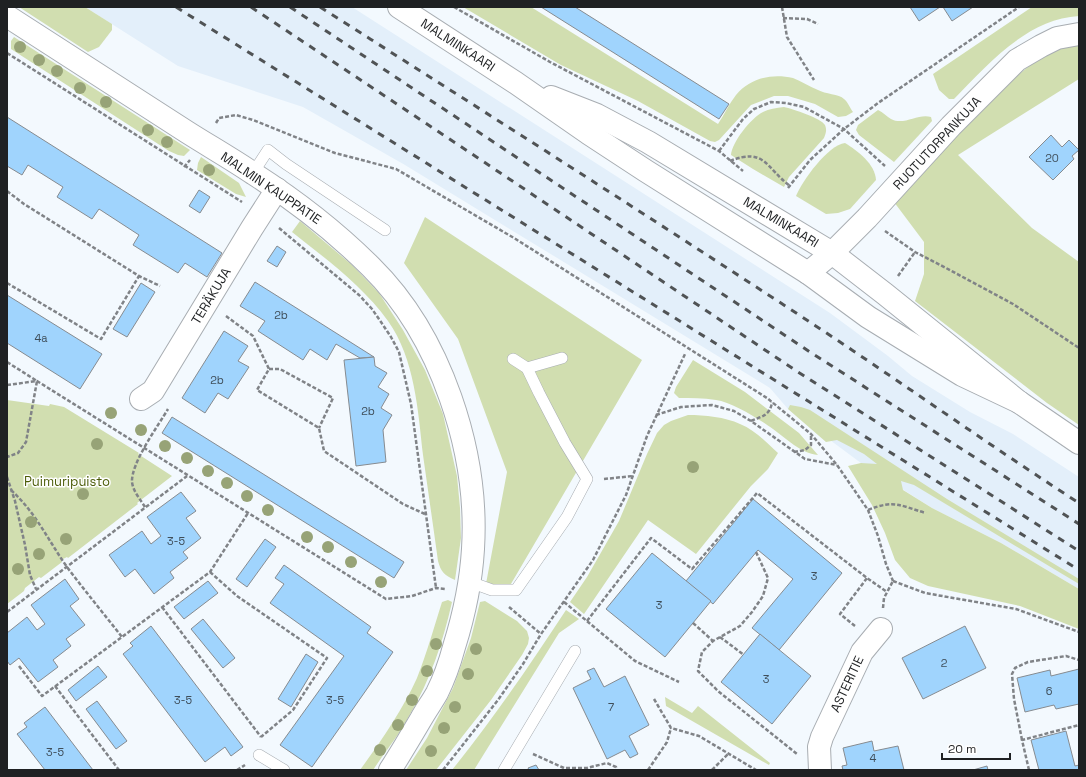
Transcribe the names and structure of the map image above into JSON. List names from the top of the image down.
{
  "streets": {
    "main road": [
      "MALMINKAARI",
      "RUOTUTORPANKUJA",
      "MALMIN KAUPPATIE",
      "TERÄKUJA",
      "ASTERITIE"
    ]
  },
  "crossings": [
    ["MALMINKAARI", "RUOTUTORPANKUJA"],
    ["MALMIN KAUPPATIE", "TERÄKUJA"]
  ],
  "parks": ["Puimuripuisto"],
  "house_numbers": [
    "20",
    "2b",
    "4a",
    "2b",
    "2b",
    "3-5",
    "3",
    "3",
    "2",
    "3",
    "6",
    "3-5",
    "3-5",
    "7",
    "3-5",
    "4"
  ],
  "scale_bar": "20 m"
}
